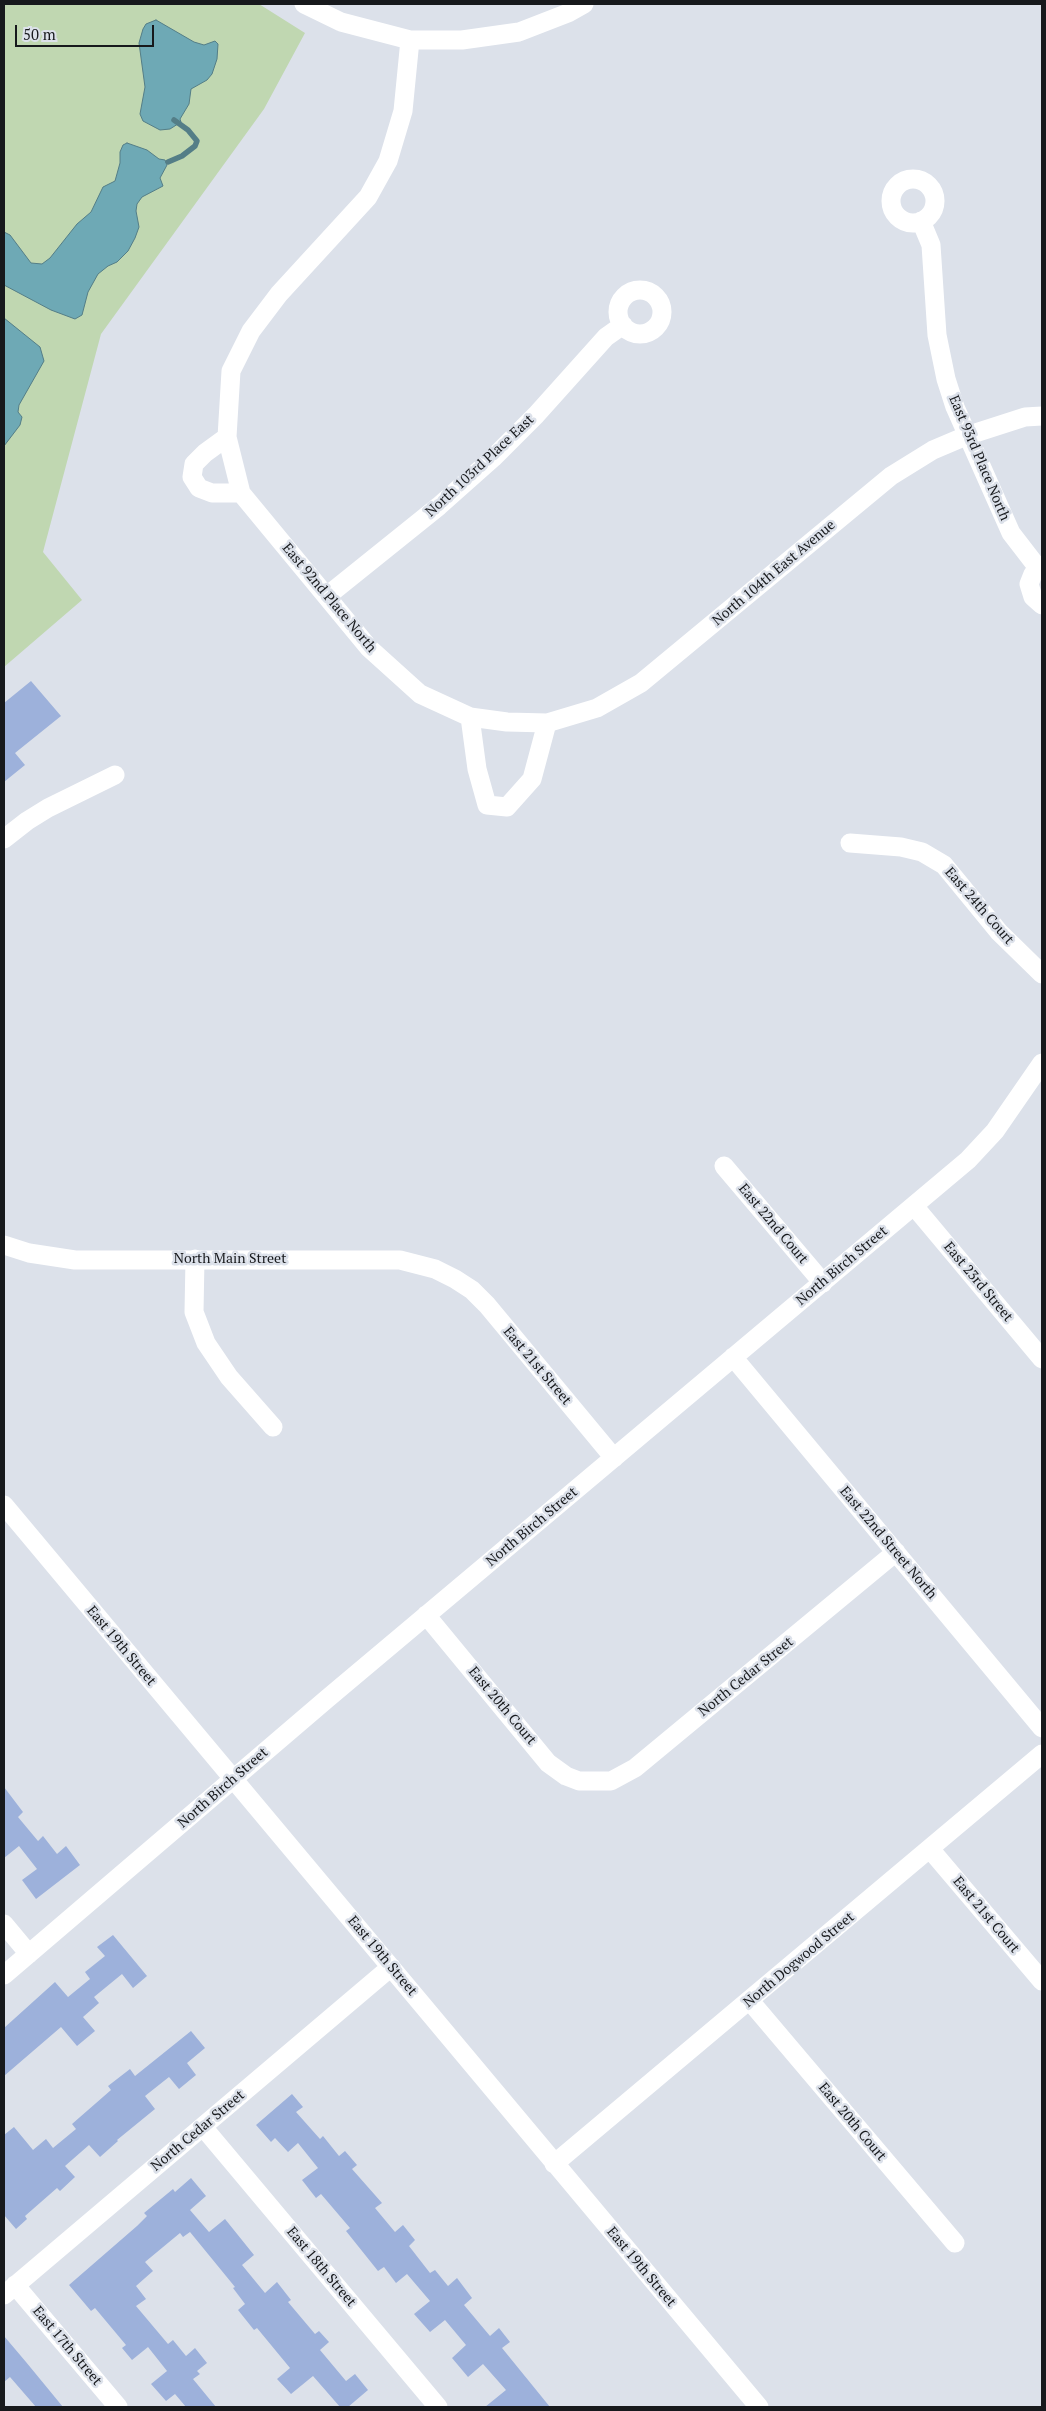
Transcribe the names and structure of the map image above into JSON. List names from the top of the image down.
{
  "streets": {
    "street": [
      "East 93rd Place North",
      "North 103rd Place East",
      "North 104th East Avenue",
      "East 92nd Place North",
      "East 24th Court",
      "East 22nd Court",
      "North Main Street",
      "North Birch Street",
      "East 23rd Street",
      "East 21st Street",
      "East 22nd Street North",
      "East 19th Street",
      "North Cedar Street",
      "East 20th Court",
      "East 21st Court",
      "North Dogwood Street",
      "East 18th Street",
      "East 17th Street"
    ]
  },
  "crossings": [
    ["East 93rd Place North", "North 104th East Avenue"],
    ["North 103rd Place East", "East 92nd Place North"],
    ["North 104th East Avenue", "East 92nd Place North"],
    ["East 22nd Court", "North Birch Street"],
    ["North Main Street", "East 21st Street"],
    ["North Birch Street", "East 23rd Street"],
    ["North Birch Street", "East 21st Street"],
    ["North Birch Street", "East 22nd Street North"],
    ["North Birch Street", "East 19th Street"],
    ["North Birch Street", "East 20th Court"],
    ["East 22nd Street North", "North Cedar Street"],
    ["East 19th Street", "North Cedar Street"],
    ["East 19th Street", "North Dogwood Street"],
    ["North Cedar Street", "East 20th Court"],
    ["North Cedar Street", "East 18th Street"],
    ["North Cedar Street", "East 17th Street"],
    ["East 20th Court", "North Dogwood Street"],
    ["East 21st Court", "North Dogwood Street"]
  ],
  "scale_bar": "50 m"
}
